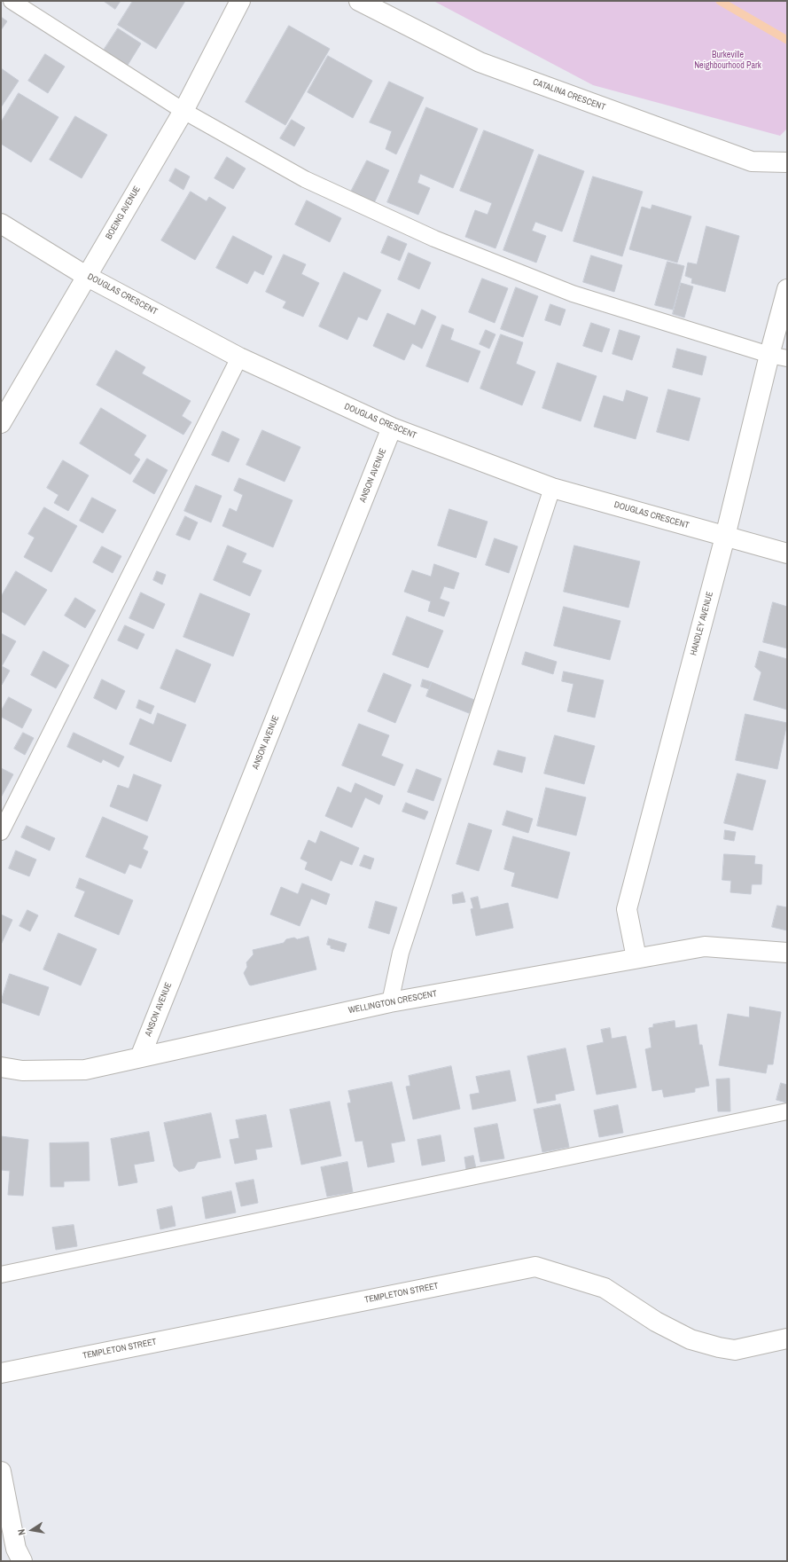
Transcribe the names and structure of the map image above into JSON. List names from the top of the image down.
{
  "streets": {
    "street": [
      "CATALINA CRESCENT",
      "BOEING AVENUE",
      "DOUGLAS CRESCENT",
      "ANSON AVENUE",
      "HANDLEY AVENUE",
      "WELLINGTON CRESCENT",
      "TEMPLETON STREET"
    ]
  },
  "crossings": [
    ["BOEING AVENUE", "DOUGLAS CRESCENT"],
    ["DOUGLAS CRESCENT", "ANSON AVENUE"],
    ["DOUGLAS CRESCENT", "HANDLEY AVENUE"],
    ["ANSON AVENUE", "WELLINGTON CRESCENT"],
    ["HANDLEY AVENUE", "WELLINGTON CRESCENT"]
  ],
  "parks": ["Burkeville Neighbourhood Park"],
  "north": "left"
}
